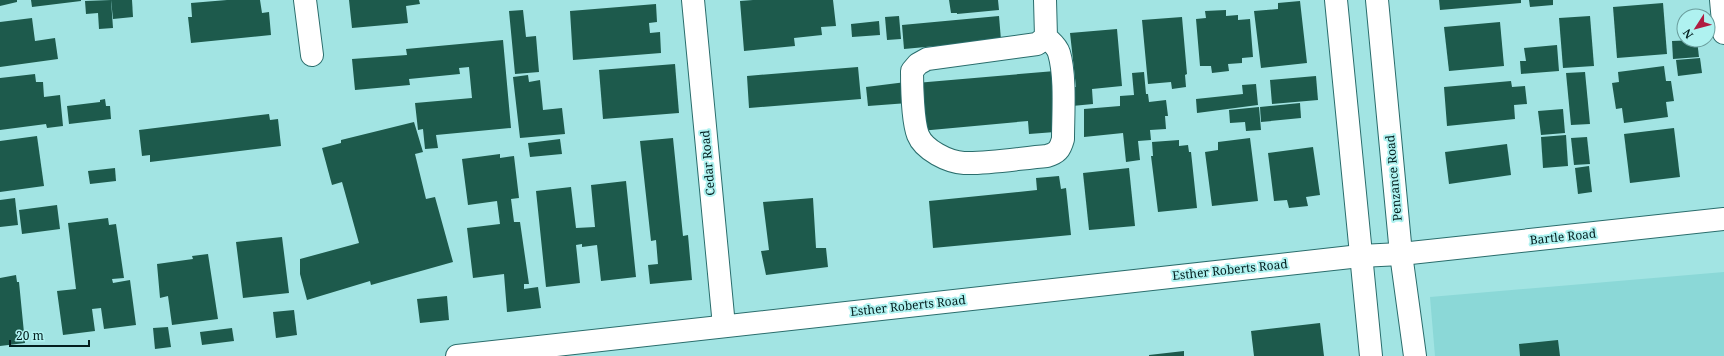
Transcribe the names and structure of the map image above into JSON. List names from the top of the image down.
{
  "streets": {
    "street": [
      "Cedar Road",
      "Penzance Road",
      "Bartle Road",
      "Esther Roberts Road"
    ]
  },
  "crossings": [
    ["Cedar Road", "Esther Roberts Road"],
    ["Penzance Road", "Bartle Road"],
    ["Bartle Road", "Esther Roberts Road"]
  ],
  "scale_bar": "20 m",
  "north": "bottom left"
}
